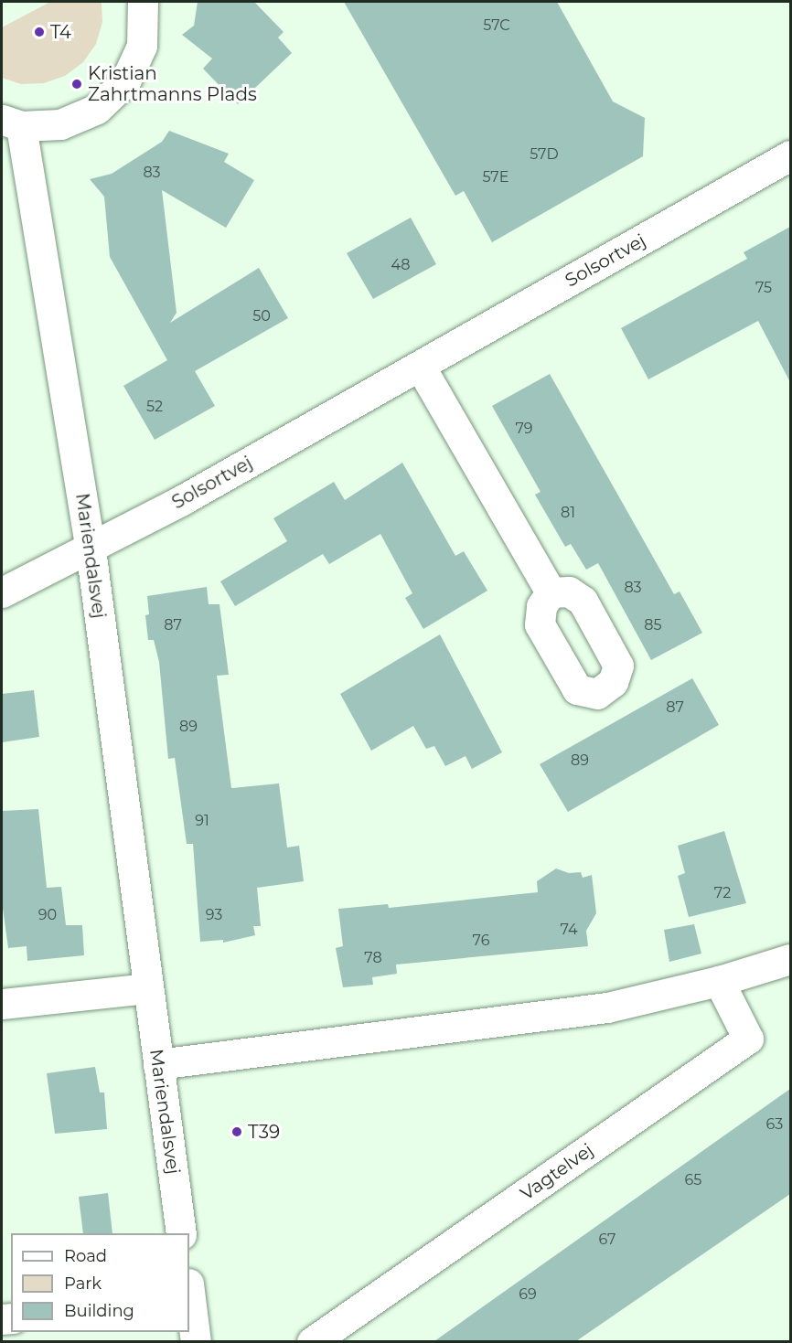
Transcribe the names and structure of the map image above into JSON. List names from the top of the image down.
{
  "streets": {
    "street": ["Solsortvej", "Mariendalsvej", "Vagtelvej"]
  },
  "crossings": [
    ["Solsortvej", "Mariendalsvej"]
  ],
  "places": ["T4", "Kristian Zahrtmanns Plads", "T39"],
  "house_numbers": [
    "57C",
    "57D",
    "83",
    "57E",
    "48",
    "75",
    "50",
    "52",
    "79",
    "81",
    "83",
    "87",
    "85",
    "87",
    "89",
    "89",
    "91",
    "72",
    "90",
    "93",
    "74",
    "76",
    "78",
    "63",
    "65",
    "67",
    "69"
  ],
  "legend": ["Road", "Park", "Building"]
}
